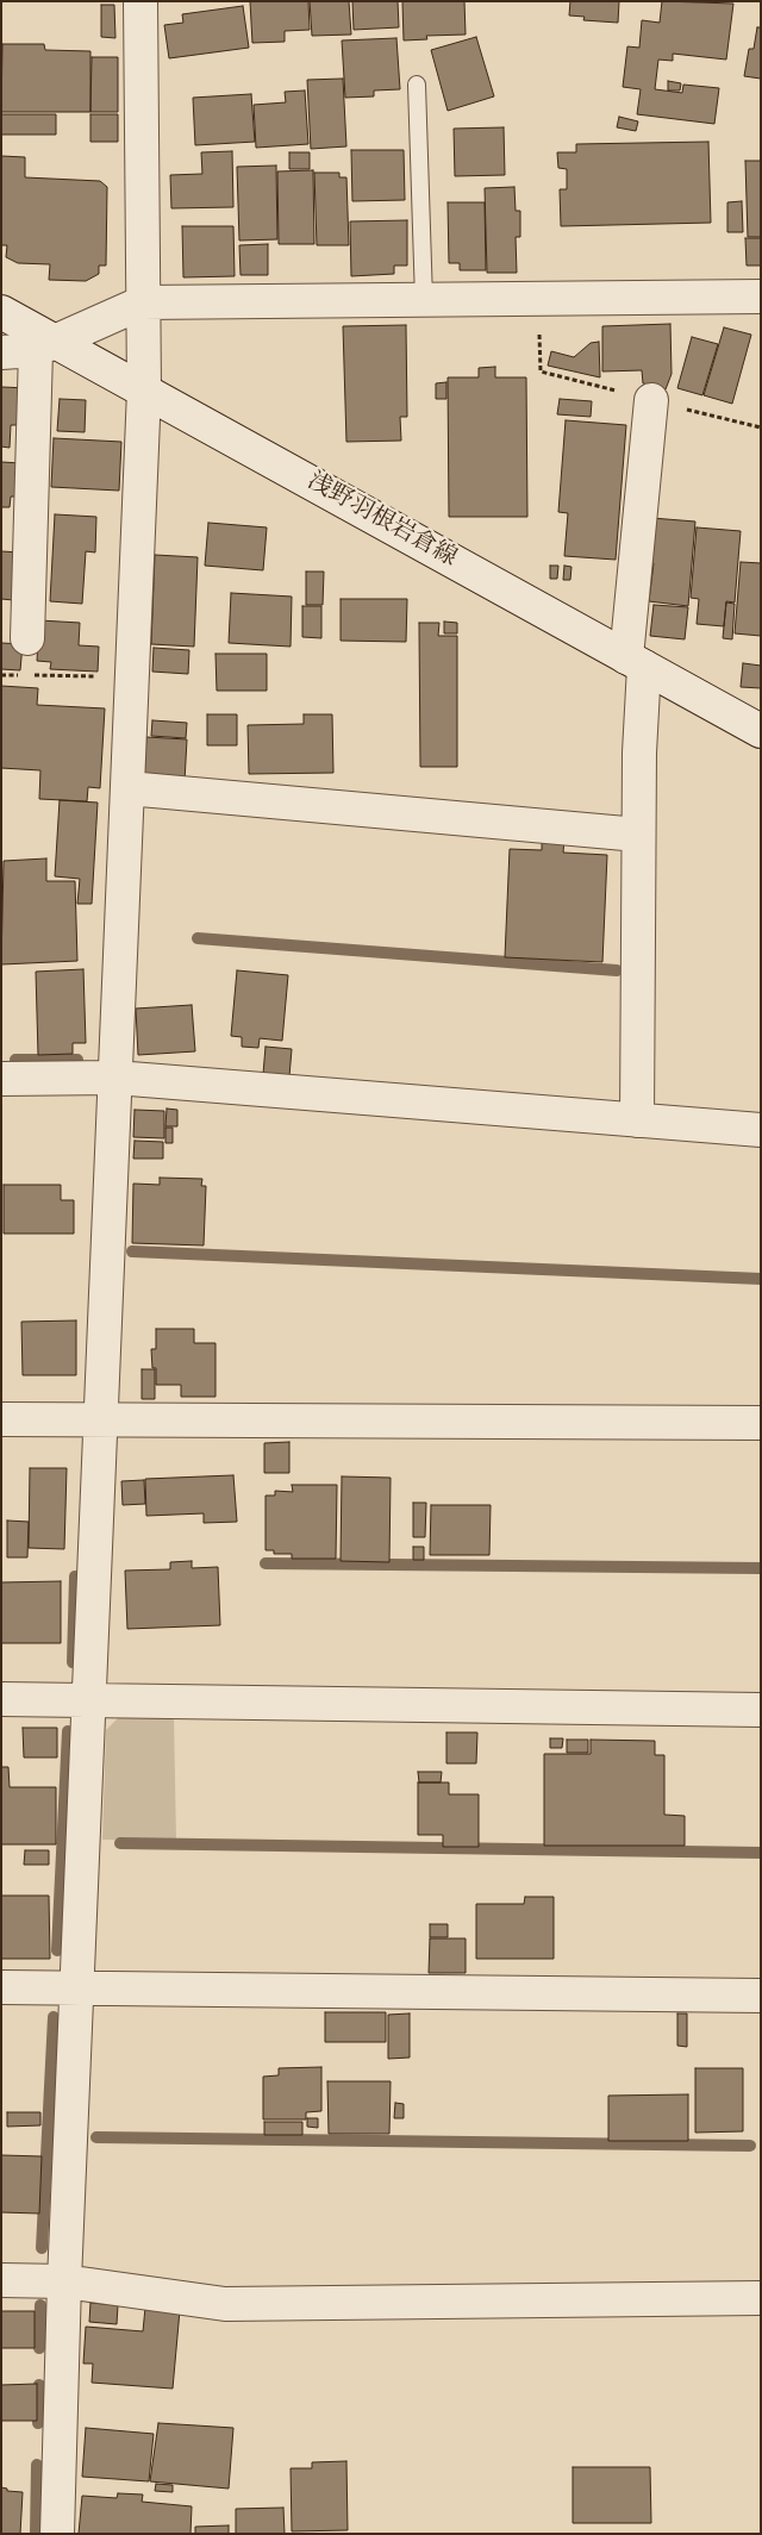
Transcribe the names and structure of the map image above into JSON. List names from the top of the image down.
{
  "streets": {
    "street": ["浅野羽根岩倉線"]
  }
}
